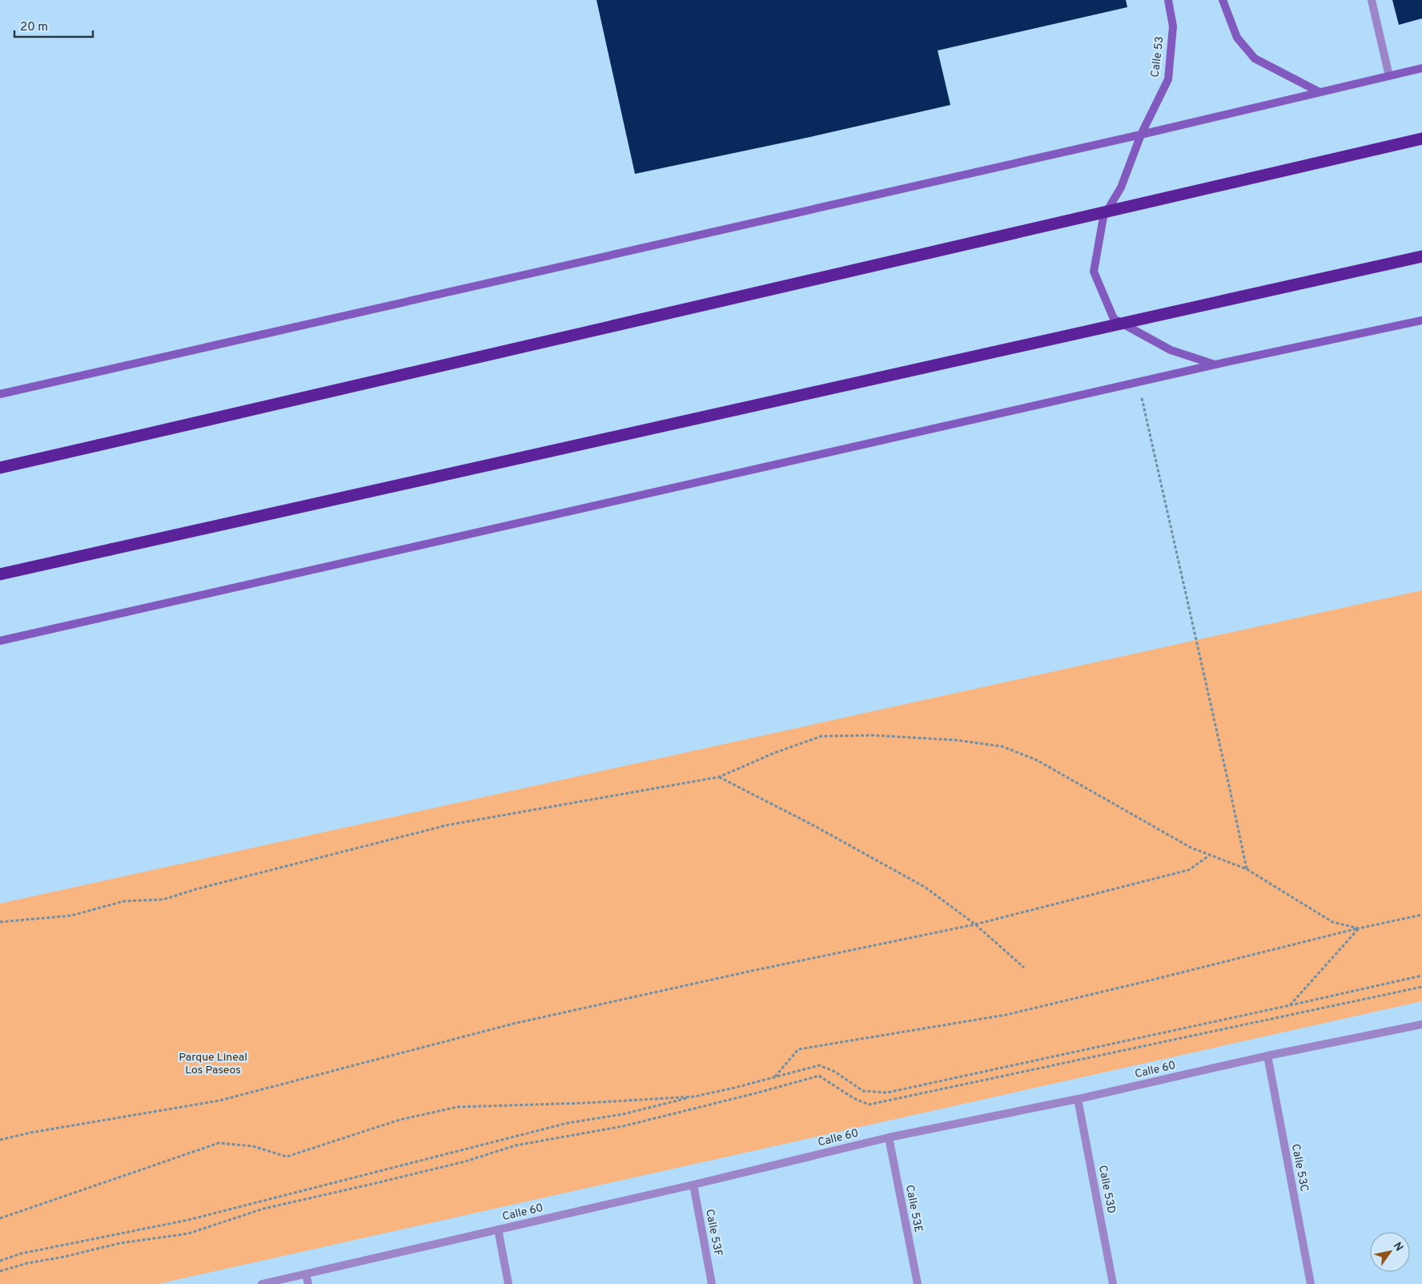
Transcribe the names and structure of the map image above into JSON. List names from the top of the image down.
{
  "streets": {
    "main road": ["Calle 53"],
    "street": [
      "Calle 60",
      "Calle 53C",
      "Calle 53D",
      "Calle 53E",
      "Calle 53F"
    ]
  },
  "crossings": [
    ["Calle 60", "Calle 53C"],
    ["Calle 60", "Calle 53D"],
    ["Calle 60", "Calle 53E"],
    ["Calle 60", "Calle 53F"]
  ],
  "parks": ["Parque Lineal Los Paseos"],
  "scale_bar": "20 m",
  "north": "top right"
}
